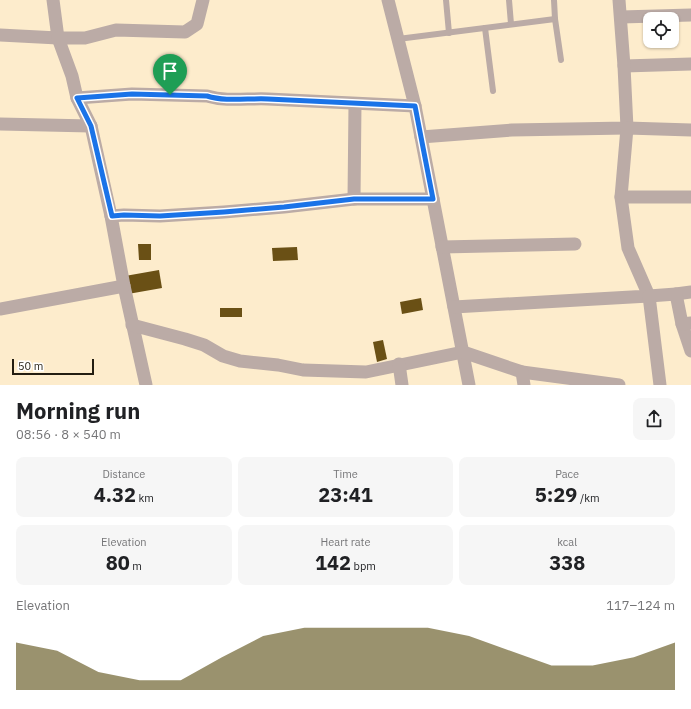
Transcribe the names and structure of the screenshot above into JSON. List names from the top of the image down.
{
  "scale_bar": "50 m",
  "page": {
    "scale": "50 m",
    "heading": ["Morning run", "08:56 · 8 × 540 m"],
    "stats": [
      ["Distance", "4.32 km"],
      ["Time", "23:41"],
      ["Pace", "5:29 /km"],
      ["Elevation", "80 m"],
      ["Heart rate", "142 bpm"],
      ["kcal", "338"]
    ],
    "chart": ["Elevation", "117–124 m"]
  }
}
